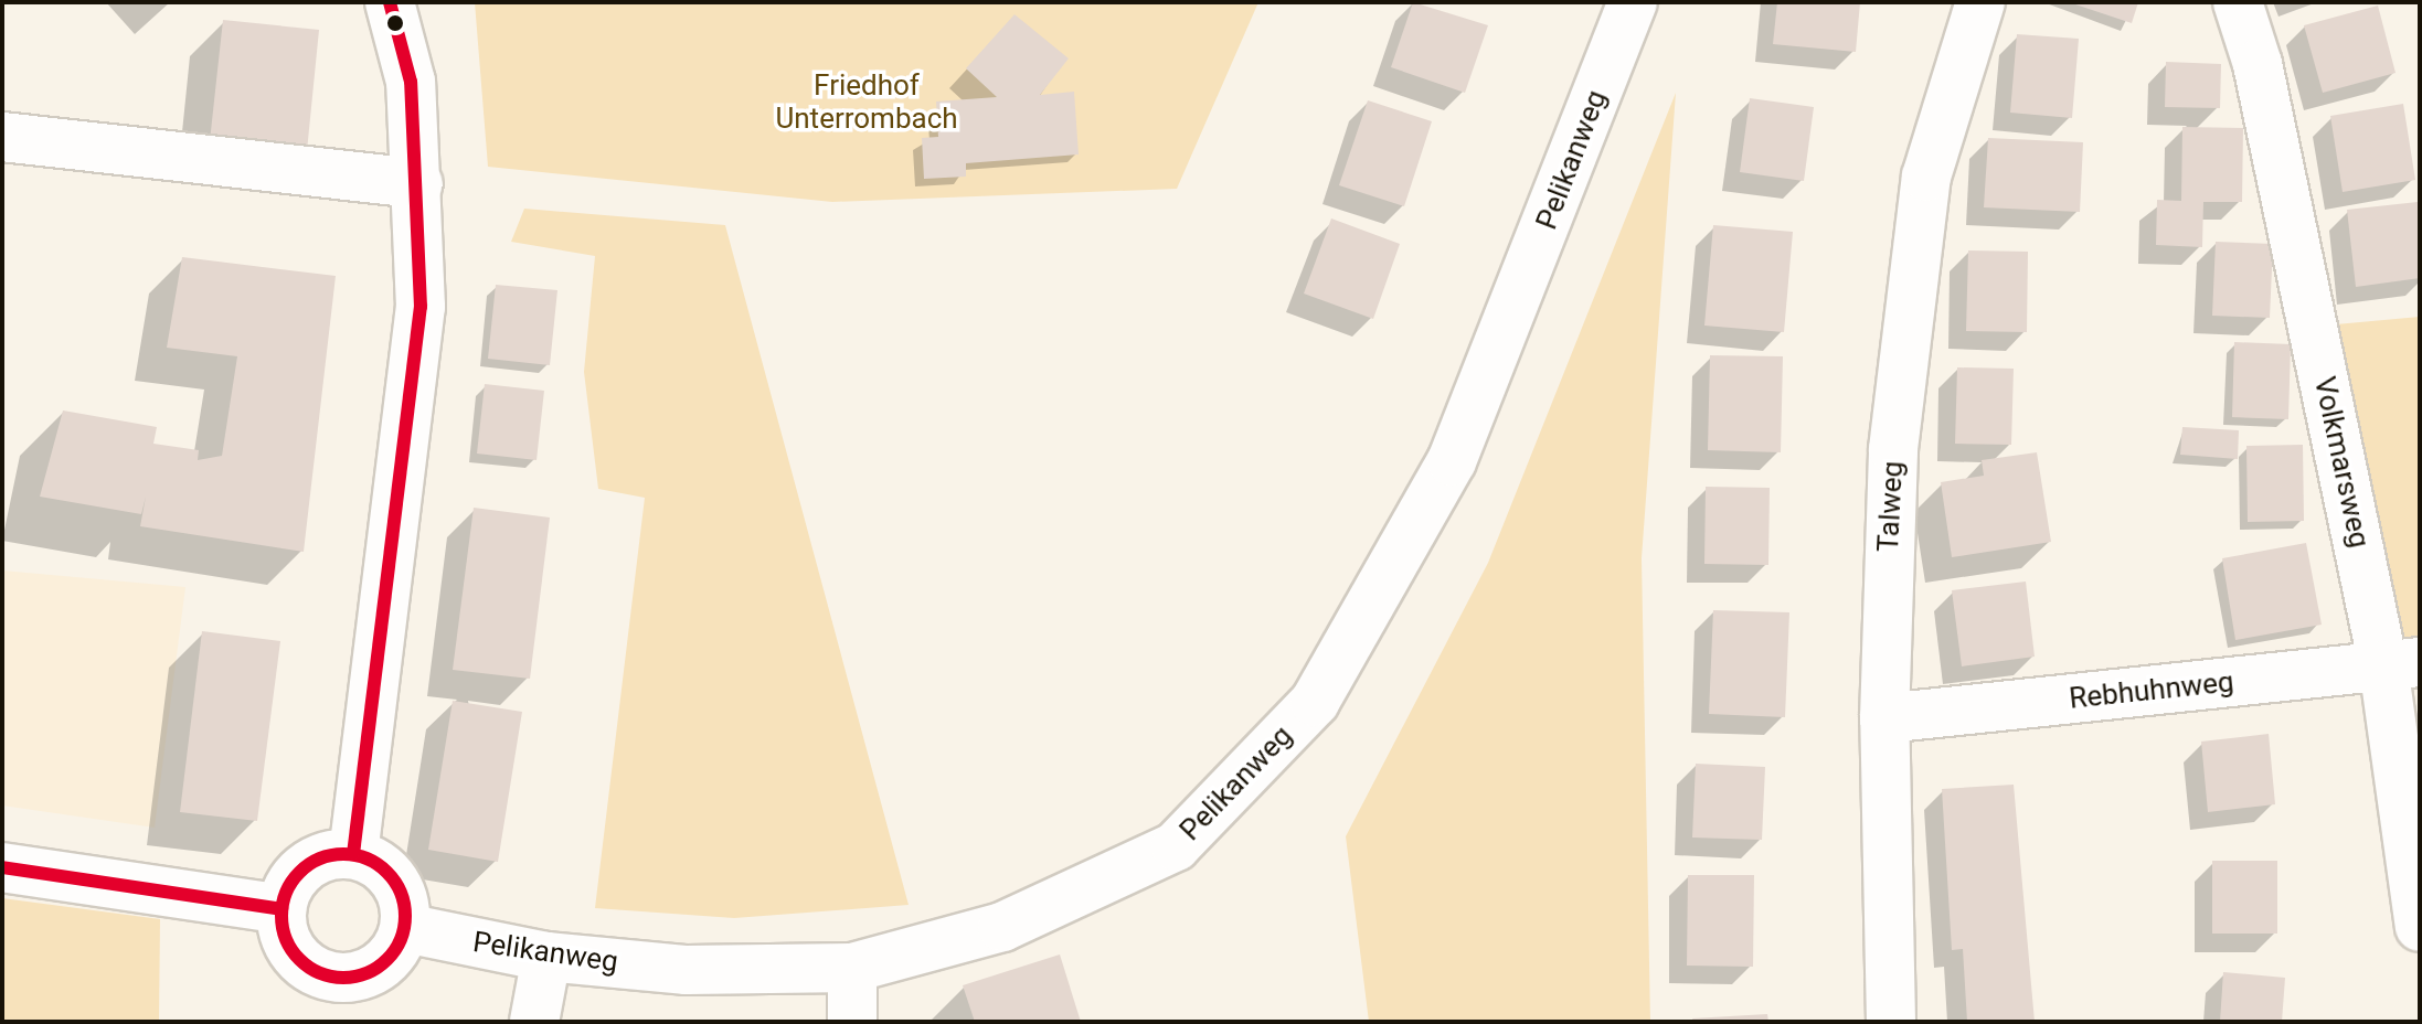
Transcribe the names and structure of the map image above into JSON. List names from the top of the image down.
{
  "streets": {
    "street": [
      "Pelikanweg",
      "Volkmarsweg",
      "Talweg",
      "Rebhuhnweg"
    ]
  },
  "crossings": [
    ["Volkmarsweg", "Rebhuhnweg"],
    ["Talweg", "Rebhuhnweg"]
  ],
  "parks": ["Friedhof Unterrombach"]
}
